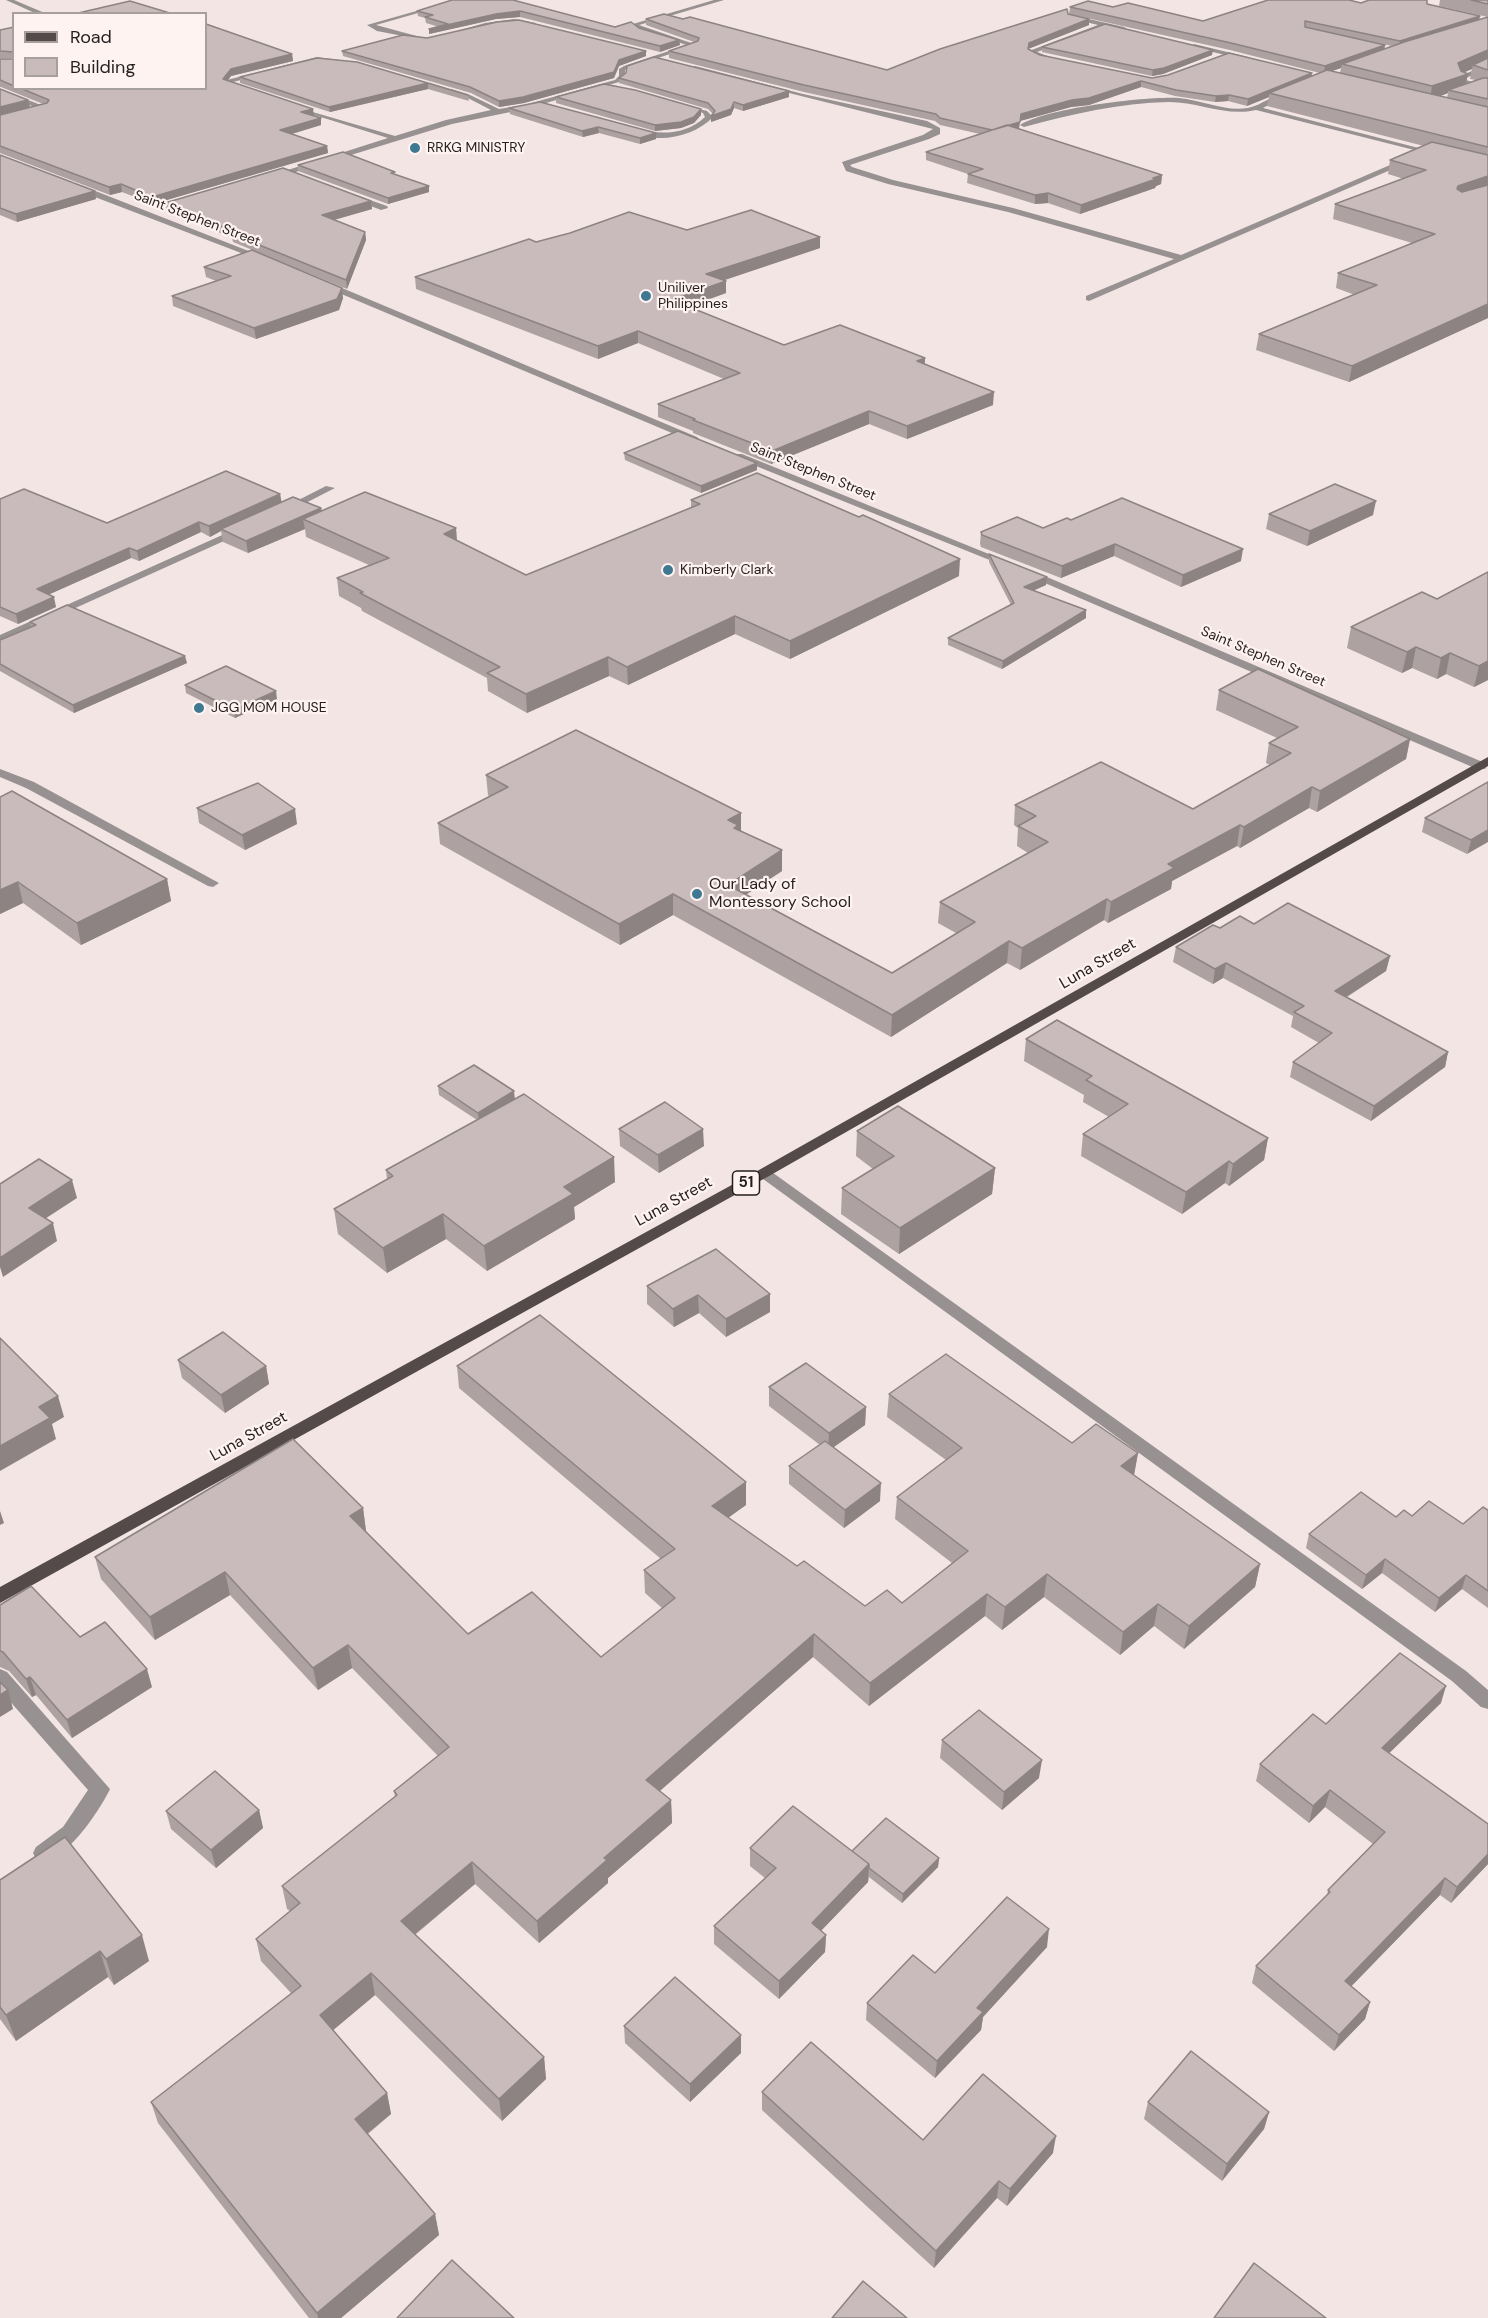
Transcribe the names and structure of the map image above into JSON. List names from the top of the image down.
{
  "streets": {
    "main road": ["Luna Street", "51"],
    "street": ["Saint Stephen Street"]
  },
  "crossings": [
    ["Saint Stephen Street", "Luna Street"]
  ],
  "places": [
    "RRKG MINISTRY",
    "Uniliver Philippines",
    "Kimberly Clark",
    "JGG MOM HOUSE",
    "Our Lady of Montessory School"
  ],
  "legend": ["Road", "Building"]
}
